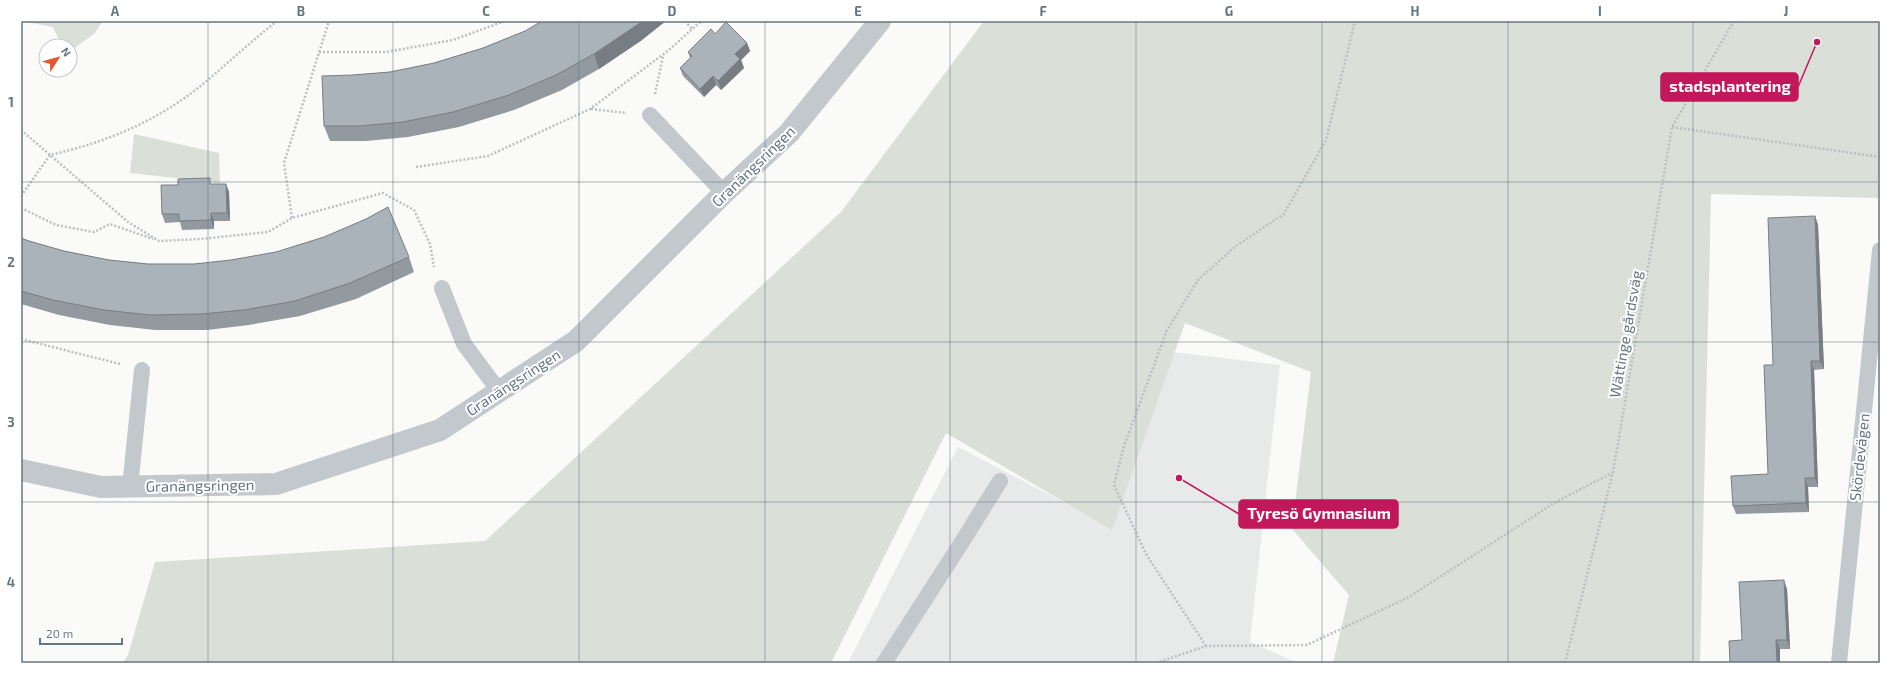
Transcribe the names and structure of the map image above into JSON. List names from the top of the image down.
{
  "streets": {
    "street": ["Granängsringen"],
    "lane": ["Skördevägen"],
    "path": ["Wättinge gårdsväg"]
  },
  "places": ["stadsplantering", "Tyresö Gymnasium"],
  "scale_bar": "20 m",
  "north": "top right",
  "grid": {
    "columns": [
      "A",
      "B",
      "C",
      "D",
      "E",
      "F",
      "G",
      "H",
      "I",
      "J"
    ],
    "rows": [
      "1",
      "2",
      "3",
      "4"
    ]
  }
}
